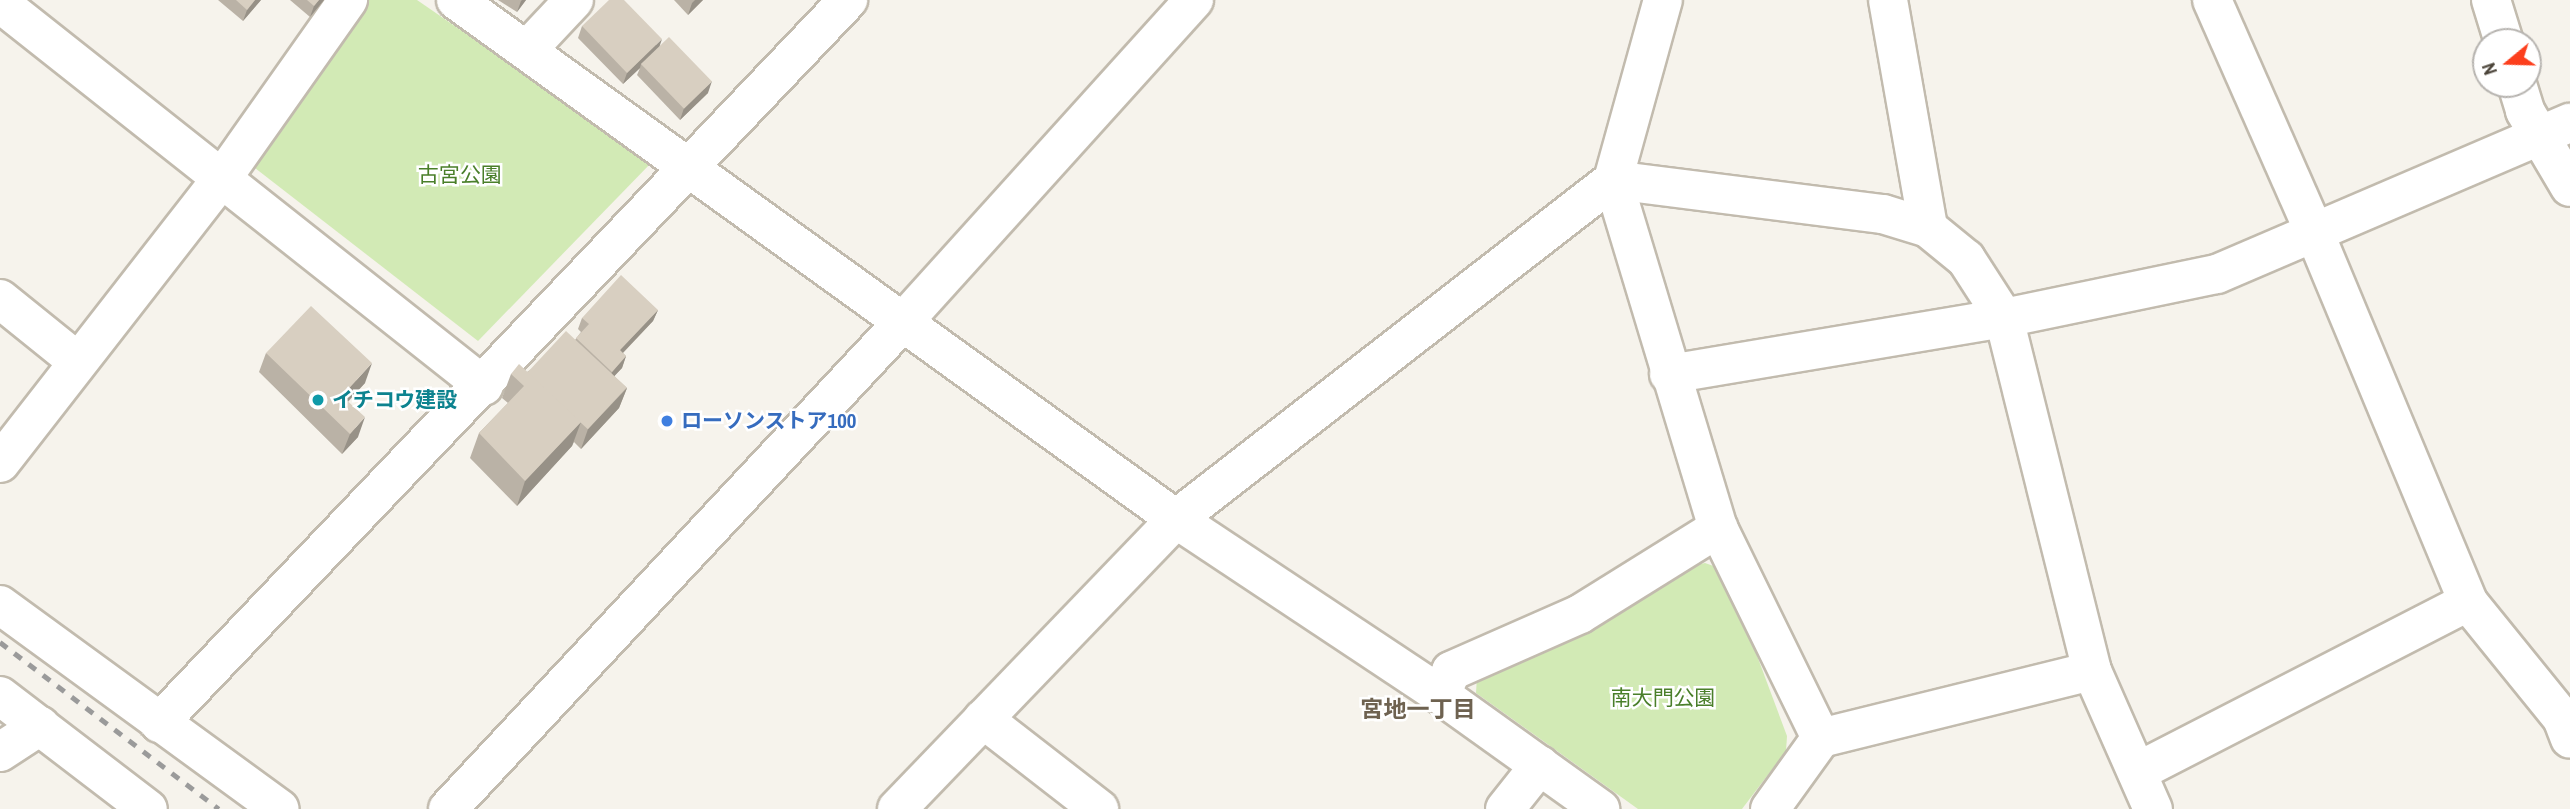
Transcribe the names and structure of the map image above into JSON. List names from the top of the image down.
{
  "districts": ["宮地一丁目"],
  "parks": ["古宮公園", "南大門公園"],
  "places": ["イチコウ建設", "ローソンストア100"],
  "north": "left"
}
